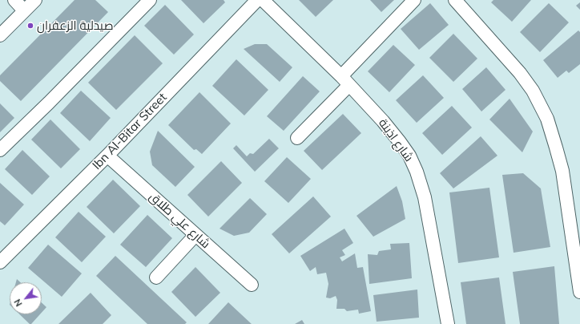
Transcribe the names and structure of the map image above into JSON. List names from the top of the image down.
{
  "streets": {
    "street": ["Ibn Al-Bitar Street", "شارع اذينة", "شارع علي طلاق"]
  },
  "crossings": [
    ["Ibn Al-Bitar Street", "شارع علي طلاق"]
  ],
  "places": ["صيدلية الزعفران"],
  "north": "bottom left"
}
